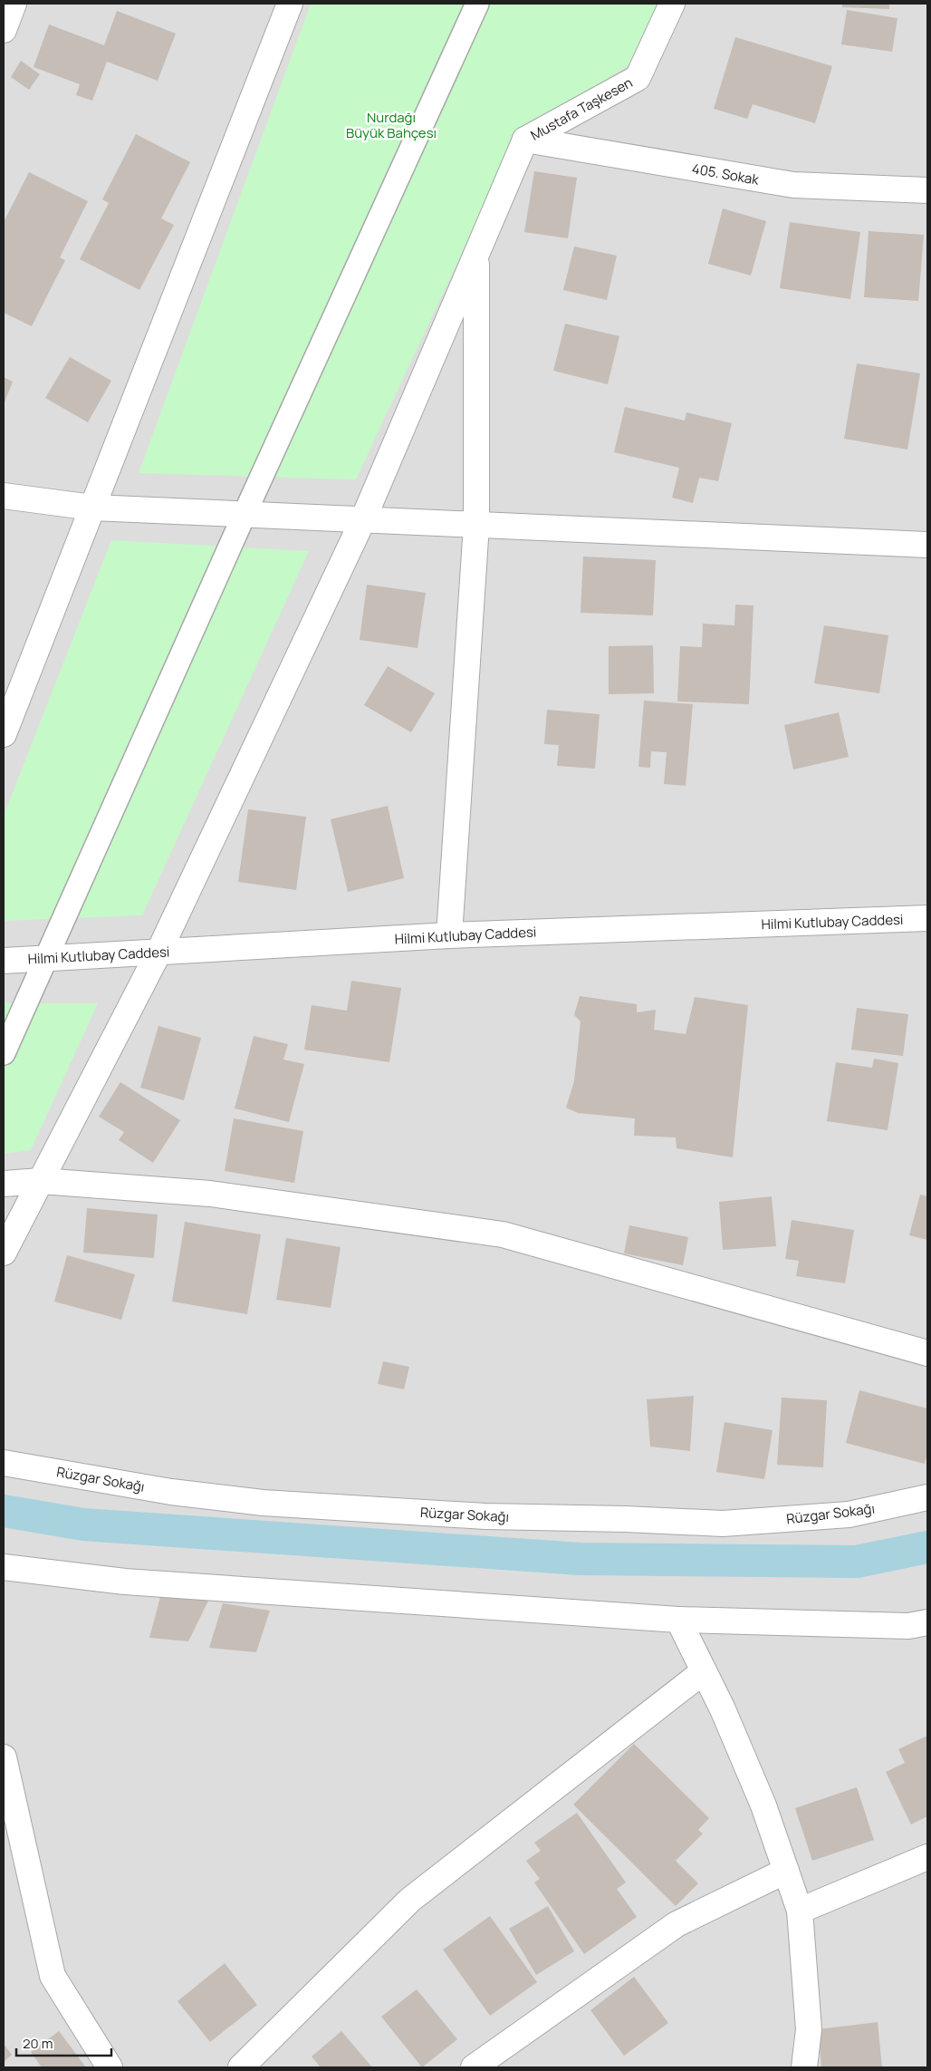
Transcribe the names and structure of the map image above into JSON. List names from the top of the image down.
{
  "streets": {
    "street": [
      "Mustafa Taşkesen",
      "405. Sokak",
      "Hilmi Kutlubay Caddesi",
      "Rüzgar Sokağı"
    ]
  },
  "crossings": [
    ["Mustafa Taşkesen", "405. Sokak"]
  ],
  "parks": ["Nurdağı Büyük Bahçesı"],
  "scale_bar": "20 m"
}
